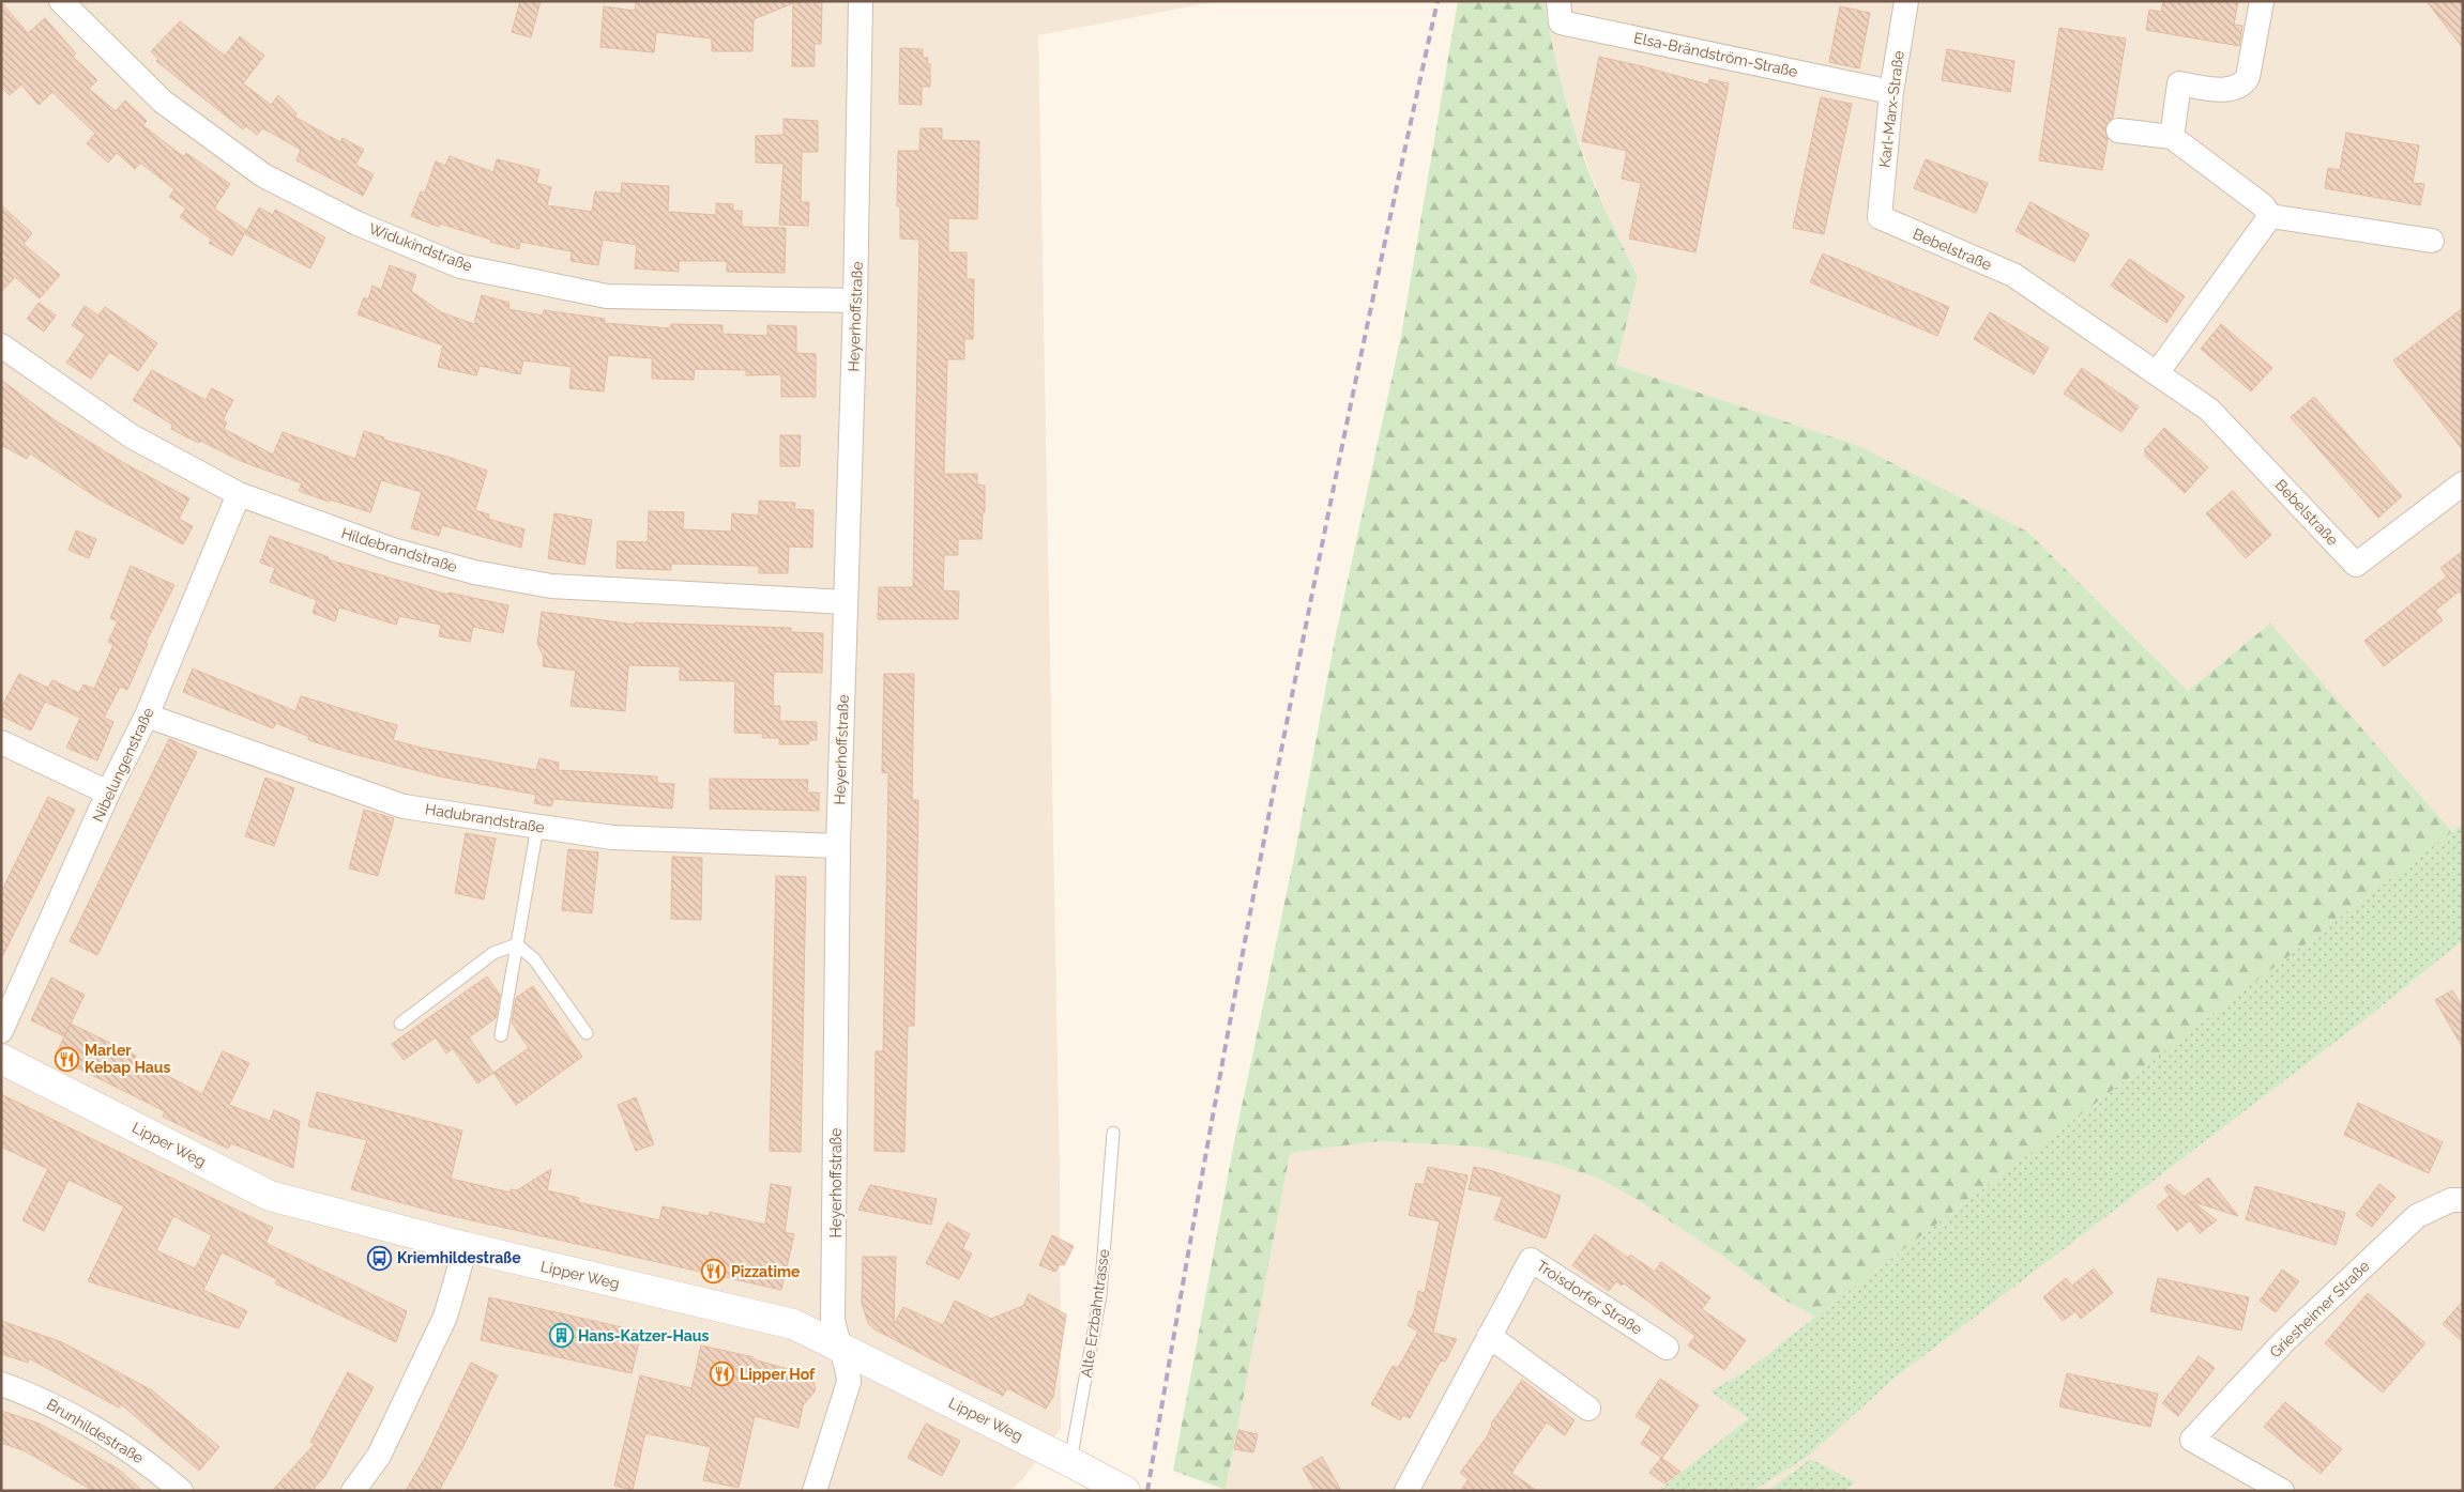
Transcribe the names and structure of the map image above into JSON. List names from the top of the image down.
{
  "streets": {
    "street": [
      "Elsa-Brändström-Straße",
      "Karl-Marx-Straße",
      "Widukindstraße",
      "Bebelstraße",
      "Heyerhoffstraße",
      "Hildebrandstraße",
      "Nibelungenstraße",
      "Hadubrandstraße",
      "Lipper Weg",
      "Troisdorfer Straße",
      "Griesheimer Straße",
      "Brunhildestraße"
    ],
    "lane": ["Alte Erzbahntrasse"]
  },
  "crossings": [
    ["Elsa-Brändström-Straße", "Karl-Marx-Straße"],
    ["Karl-Marx-Straße", "Bebelstraße"],
    ["Widukindstraße", "Heyerhoffstraße"],
    ["Heyerhoffstraße", "Hildebrandstraße"],
    ["Heyerhoffstraße", "Hadubrandstraße"],
    ["Heyerhoffstraße", "Lipper Weg"],
    ["Hildebrandstraße", "Nibelungenstraße"],
    ["Nibelungenstraße", "Hadubrandstraße"],
    ["Lipper Weg", "Alte Erzbahntrasse"]
  ],
  "places": {
    "restaurant": ["Marler Kebap Haus", "Pizzatime", "Lipper Hof"],
    "bus stop": ["Kriemhildestraße"],
    "building": ["Hans-Katzer-Haus"]
  }
}
